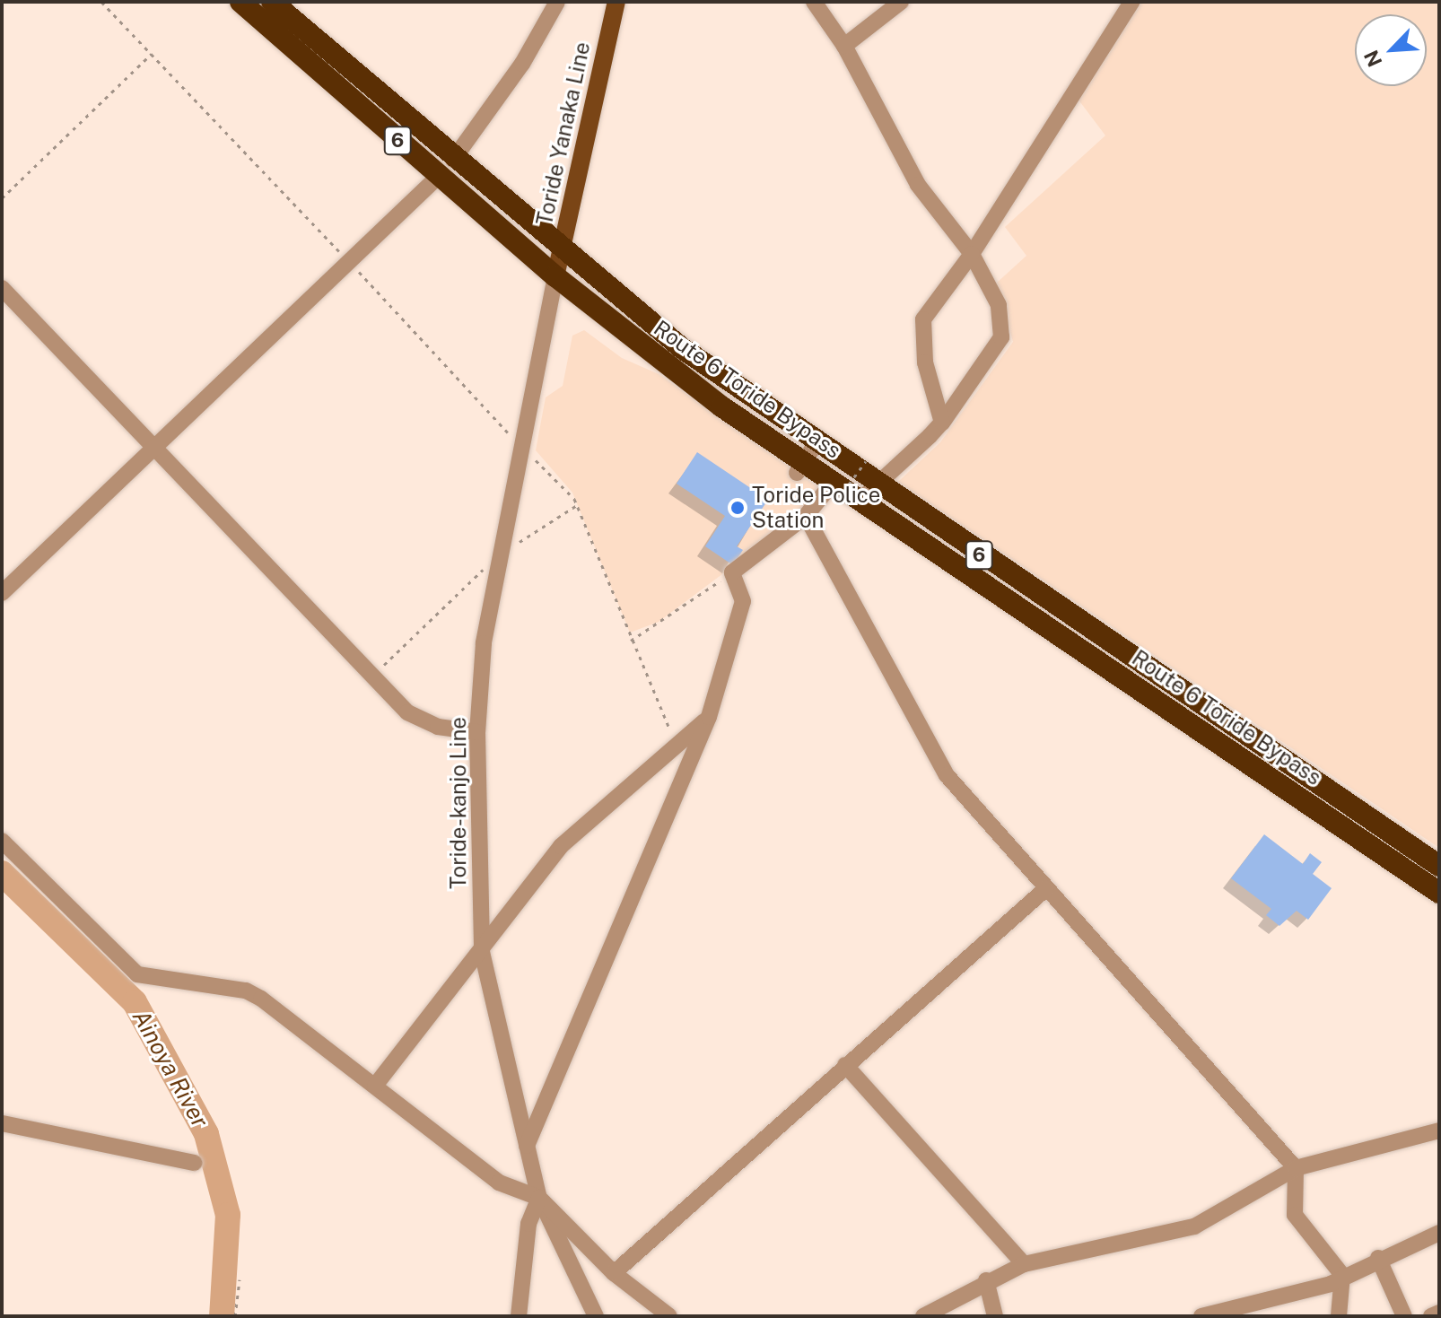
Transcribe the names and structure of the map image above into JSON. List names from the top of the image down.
{
  "streets": {
    "highway": ["6", "Route 6 Toride Bypass"],
    "main road": ["Toride Yanaka Line"],
    "street": ["Toride-kanjo Line"]
  },
  "crossings": [
    ["Toride Yanaka Line", "Route 6 Toride Bypass"],
    ["Toride Yanaka Line", "Toride-kanjo Line"],
    ["Route 6 Toride Bypass", "Toride-kanjo Line"]
  ],
  "water": ["Ainoya River"],
  "places": ["Toride Police Station"],
  "north": "bottom left"
}
